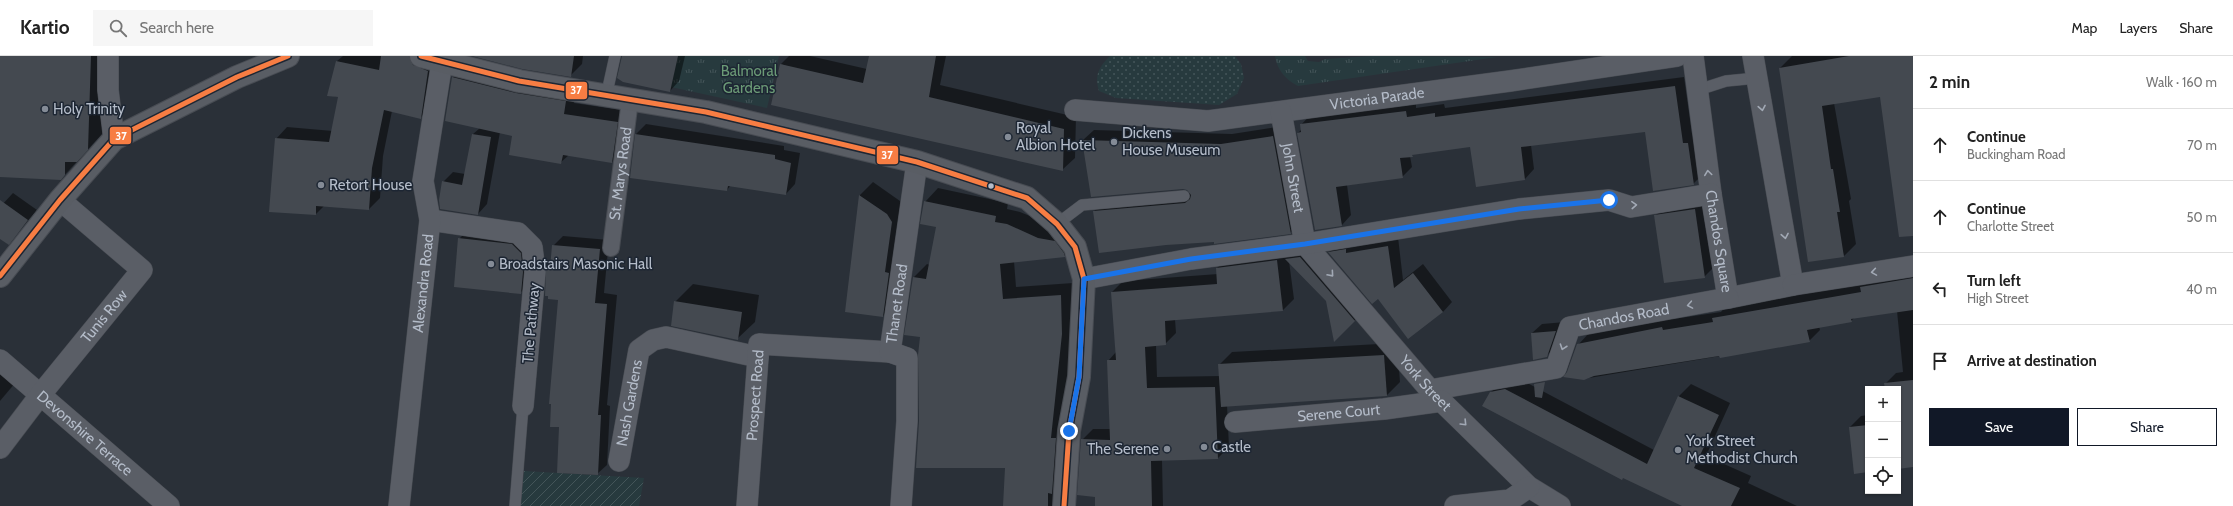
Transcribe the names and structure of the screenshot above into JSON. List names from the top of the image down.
{
  "streets": {
    "street": [
      "Victoria Parade",
      "St. Marys Road",
      "John Street",
      "Chandos Square",
      "Alexandra Road",
      "Thanet Road",
      "Tunis Row",
      "Chandos Road",
      "The Pathway",
      "York Street",
      "Prospect Road",
      "Nash Gardens",
      "Serene Court",
      "Devonshire Terrace"
    ]
  },
  "crossings": [
    ["Victoria Parade", "John Street"],
    ["John Street", "York Street"],
    ["Chandos Square", "Chandos Road"],
    ["Alexandra Road", "The Pathway"],
    ["Thanet Road", "Prospect Road"],
    ["Tunis Row", "Devonshire Terrace"],
    ["Chandos Road", "York Street"],
    ["Chandos Road", "Serene Court"],
    ["York Street", "Serene Court"],
    ["Prospect Road", "Nash Gardens"]
  ],
  "one_way": ["York Street"],
  "parks": ["Balmoral Gardens"],
  "places": [
    "Holy Trinity",
    "Royal Albion Hotel",
    "Dickens House Museum",
    "Retort House",
    "Broadstairs Masonic Hall",
    "Castle",
    "The Serene",
    "York Street Methodist Church"
  ],
  "lines": ["transit line 37"],
  "page": {
    "header": "Kartio",
    "search": "Search here",
    "nav": ["Map", "Layers", "Share"],
    "heading": ["2 min", "Walk · 160 m"],
    "list": [
      ["Continue", "Buckingham Road", "70 m"],
      ["Continue", "Charlotte Street", "50 m"],
      ["Turn left", "High Street", "40 m"],
      "Arrive at destination"
    ],
    "map_buttons": ["+", "−"],
    "buttons": ["Save", "Share"]
  }
}
